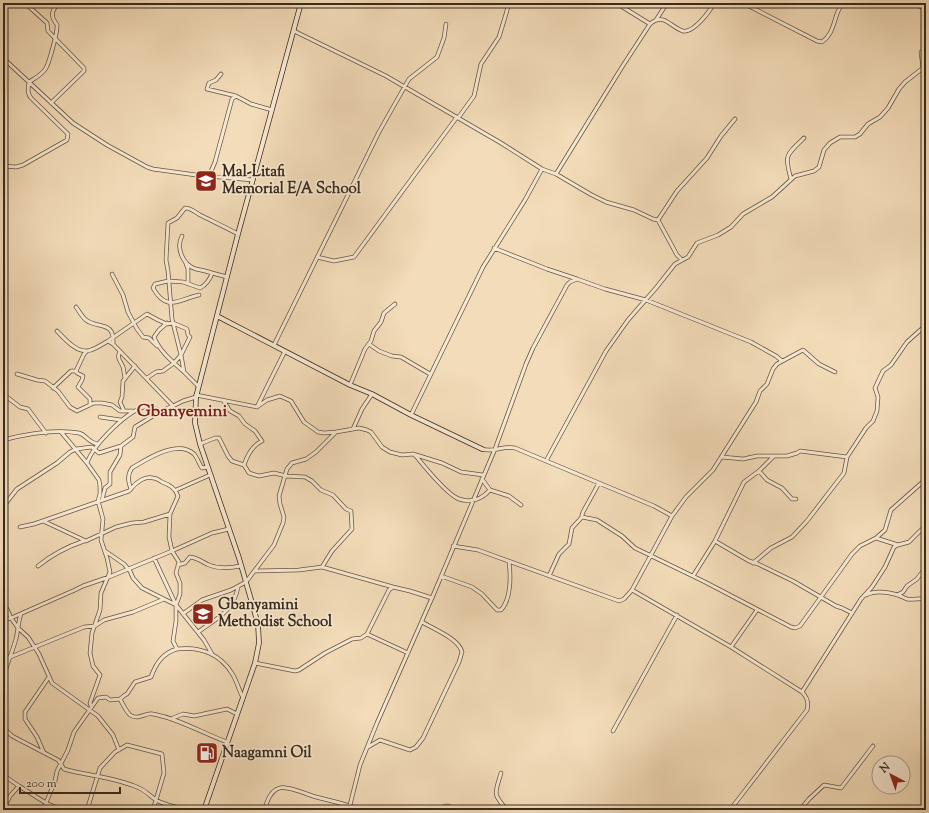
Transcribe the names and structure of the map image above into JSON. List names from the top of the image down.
{
  "districts": ["Gbanyemini"],
  "places": {
    "school or university": ["Mal-Litafi Memorial E/A School", "Gbanyamini Methodist School"],
    "fuel station": ["Naagamni Oil"]
  },
  "scale_bar": "200 m",
  "north": "top left"
}
